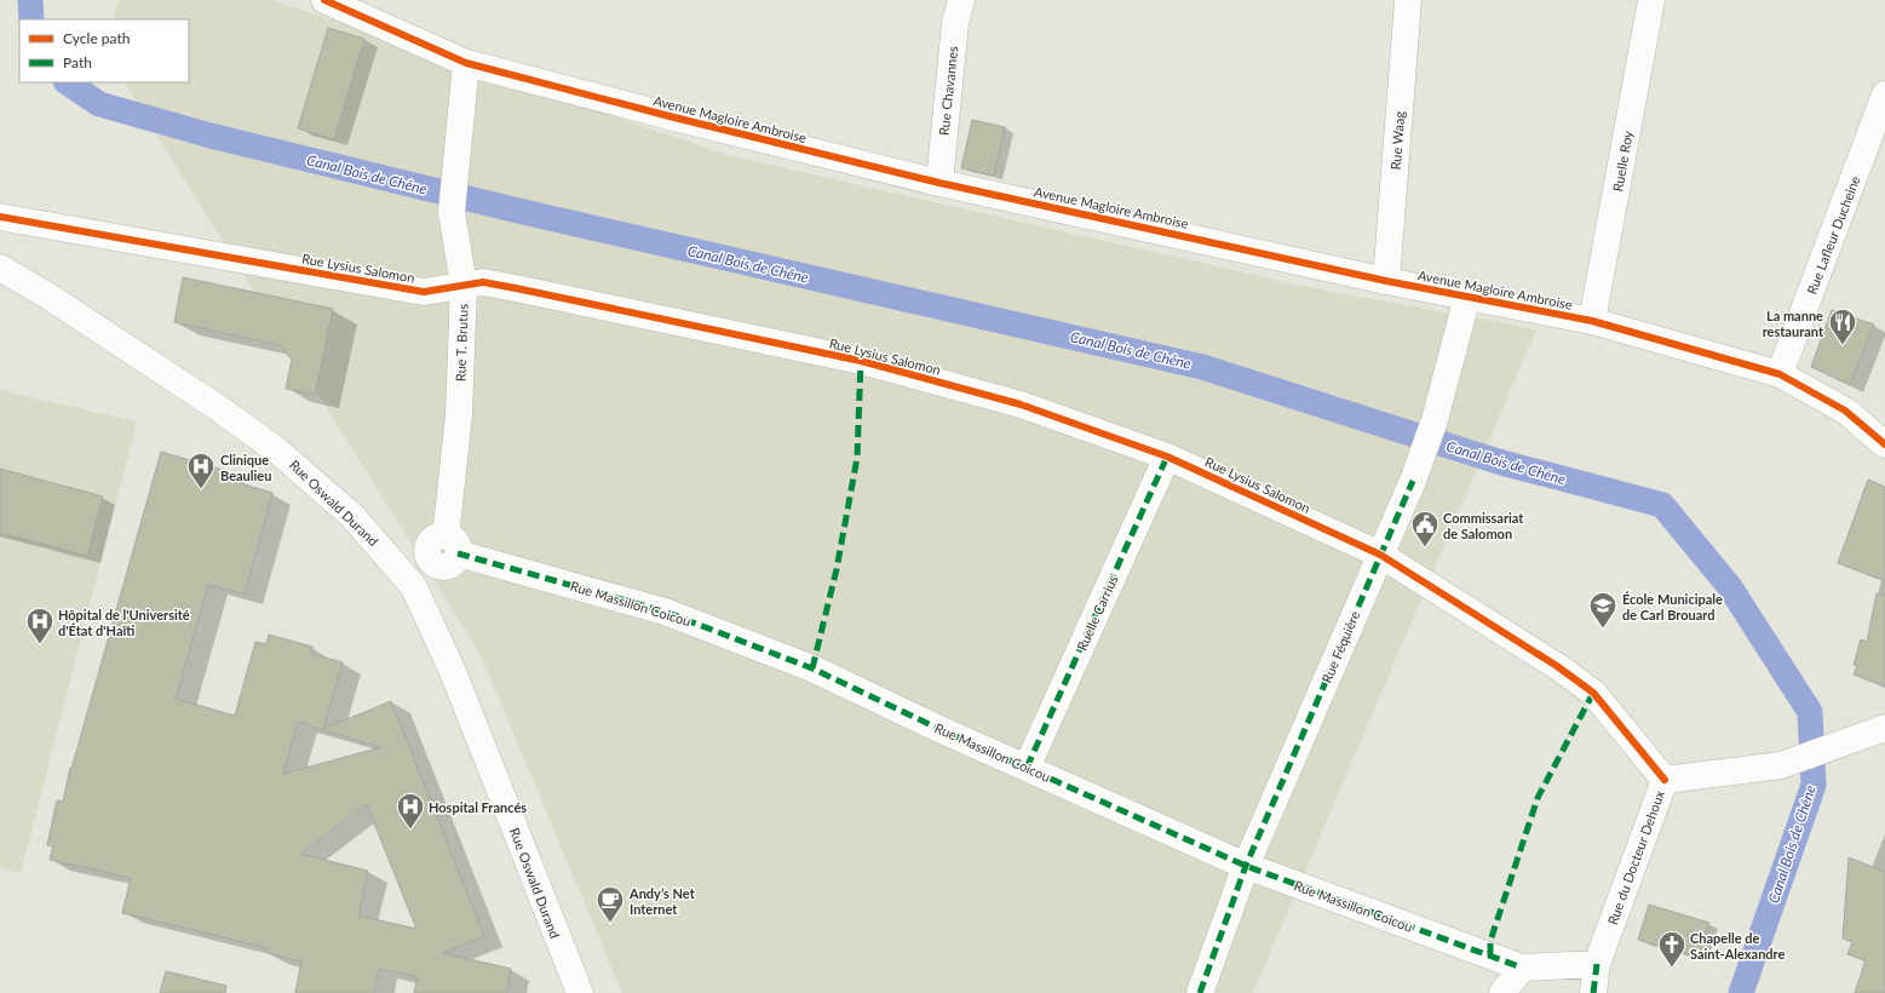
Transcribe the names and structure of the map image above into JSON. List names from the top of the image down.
{
  "streets": {
    "street": [
      "Rue Chavannes",
      "Avenue Magloire Ambroise",
      "Rue Waag",
      "Ruelle Roy",
      "Rue Lafleur Ducheine",
      "Rue Lysius Salomon",
      "Rue T. Brutus",
      "Rue Oswald Durand",
      "Rue Massillon Coicou",
      "Ruelle Carrius",
      "Rue Féquière",
      "Rue du Docteur Dehoux"
    ]
  },
  "crossings": [
    ["Rue Chavannes", "Avenue Magloire Ambroise"],
    ["Avenue Magloire Ambroise", "Rue Waag"],
    ["Avenue Magloire Ambroise", "Ruelle Roy"],
    ["Avenue Magloire Ambroise", "Rue Lafleur Ducheine"],
    ["Avenue Magloire Ambroise", "Rue T. Brutus"],
    ["Avenue Magloire Ambroise", "Rue Féquière"],
    ["Rue Lysius Salomon", "Rue T. Brutus"],
    ["Rue Lysius Salomon", "Ruelle Carrius"],
    ["Rue Lysius Salomon", "Rue Féquière"],
    ["Rue Lysius Salomon", "Rue du Docteur Dehoux"],
    ["Rue T. Brutus", "Rue Massillon Coicou"],
    ["Rue Massillon Coicou", "Ruelle Carrius"],
    ["Rue Massillon Coicou", "Rue Féquière"]
  ],
  "water": ["Canal Bois de Chêne"],
  "places": {
    "restaurant": ["La manne restaurant"],
    "hospital": ["Clinique Beaulieu", "Hôpital de l'Université d'État d'Haïti", "Hospital Francés"],
    "public building": ["Commissariat de Salomon"],
    "school or university": ["École Municipale de Carl Brouard"],
    "cafe": ["Andy’s Net Internet"],
    "church": ["Chapelle de Saint-Alexandre"]
  },
  "legend": ["Cycle path", "Path"]
}
